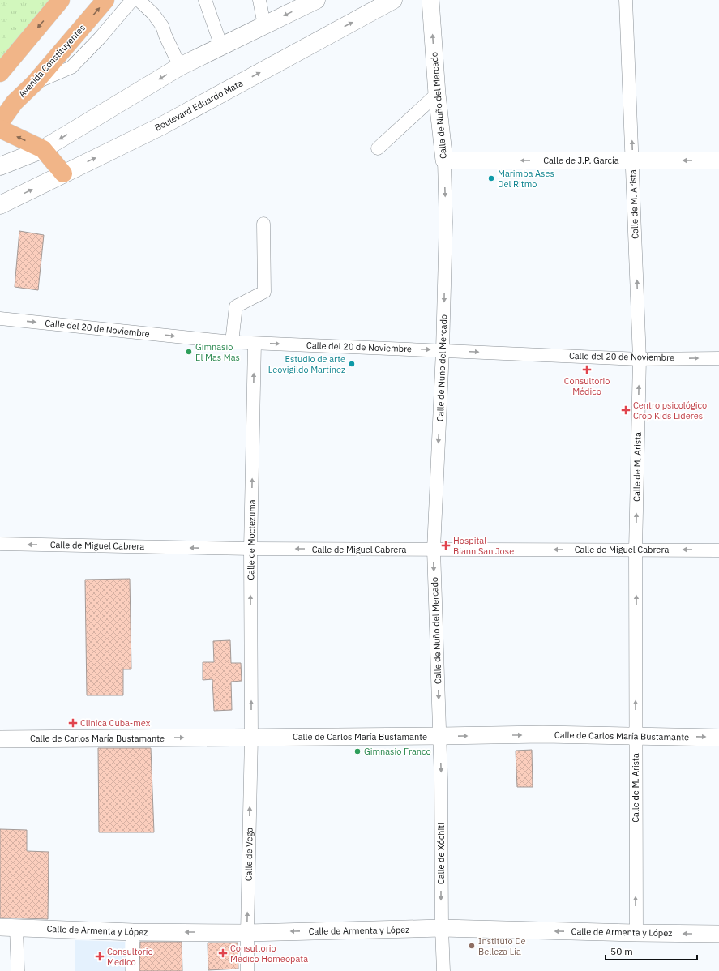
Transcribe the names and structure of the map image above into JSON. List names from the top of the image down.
{
  "streets": {
    "main road": ["Avenida Constituyentes", "Boulevard Eduardo Mata"],
    "street": [
      "Calle de Nuño del Mercado",
      "Calle de J.P. García",
      "Calle de M. Arista",
      "Calle del 20 de Noviembre",
      "Calle de Moctezuma",
      "Calle de Miguel Cabrera",
      "Calle de Carlos María Bustamante",
      "Calle de Xóchitl",
      "Calle de Vega",
      "Calle de Armenta y López"
    ]
  },
  "crossings": [
    ["Calle de Nuño del Mercado", "Calle de J.P. García"],
    ["Calle de Nuño del Mercado", "Calle del 20 de Noviembre"],
    ["Calle de Nuño del Mercado", "Calle de Miguel Cabrera"],
    ["Calle de Nuño del Mercado", "Calle de Carlos María Bustamante"],
    ["Calle de Nuño del Mercado", "Calle de Xóchitl"],
    ["Calle de J.P. García", "Calle de M. Arista"],
    ["Calle de M. Arista", "Calle del 20 de Noviembre"],
    ["Calle de M. Arista", "Calle de Miguel Cabrera"],
    ["Calle de M. Arista", "Calle de Carlos María Bustamante"],
    ["Calle de M. Arista", "Calle de Armenta y López"],
    ["Calle del 20 de Noviembre", "Calle de Moctezuma"],
    ["Calle de Moctezuma", "Calle de Miguel Cabrera"],
    ["Calle de Moctezuma", "Calle de Carlos María Bustamante"],
    ["Calle de Moctezuma", "Calle de Vega"],
    ["Calle de Carlos María Bustamante", "Calle de Xóchitl"],
    ["Calle de Carlos María Bustamante", "Calle de Vega"],
    ["Calle de Xóchitl", "Calle de Armenta y López"],
    ["Calle de Vega", "Calle de Armenta y López"]
  ],
  "one_way": [
    "Calle de J.P. García",
    "Calle de M. Arista",
    "Calle del 20 de Noviembre",
    "Calle de Moctezuma",
    "Calle de Miguel Cabrera",
    "Calle de Carlos María Bustamante",
    "Calle de Xóchitl",
    "Calle de Vega",
    "Calle de Armenta y López"
  ],
  "places": {
    "other": [
      "Marimba Ases Del Ritmo",
      "Gimnasio El Mas Mas",
      "Estudio de arte Leovigildo Martínez",
      "Gimnasio Franco",
      "Instituto De Belleza Lia"
    ],
    "health": [
      "Consultorio Médico",
      "Centro psicológico Crop Kids Lideres",
      "Hospital Biann San Jose",
      "Clinica Cuba-mex",
      "Consultorio Medico Homeopata",
      "Consultorio Medico"
    ]
  },
  "scale_bar": "50 m"
}
